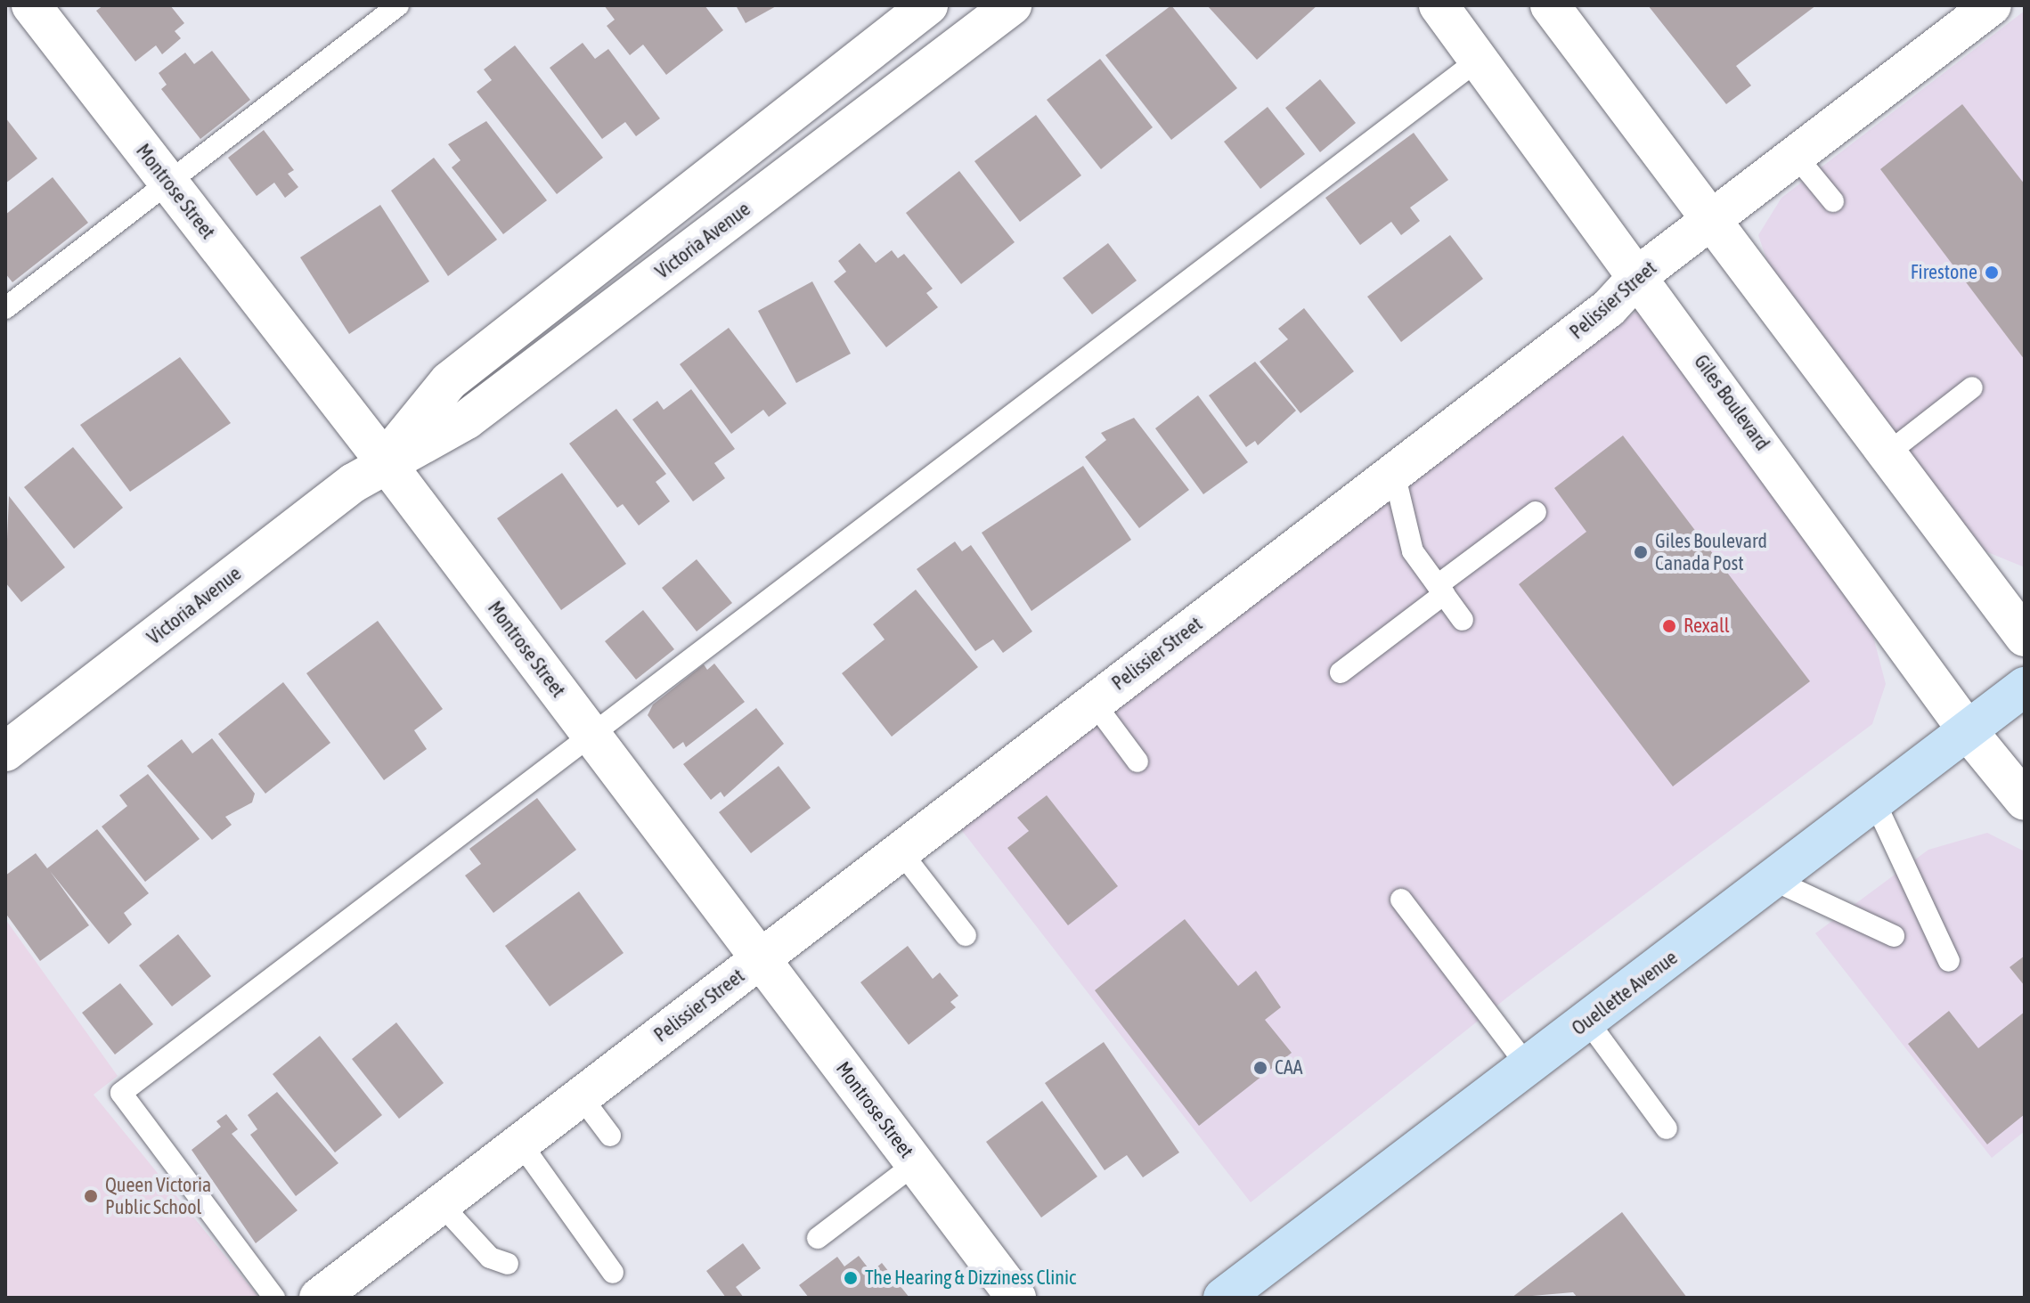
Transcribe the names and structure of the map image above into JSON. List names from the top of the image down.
{
  "streets": {
    "main road": ["Ouellette Avenue"],
    "street": [
      "Montrose Street",
      "Victoria Avenue",
      "Pelissier Street",
      "Giles Boulevard"
    ]
  },
  "crossings": [
    ["Montrose Street", "Victoria Avenue"],
    ["Montrose Street", "Pelissier Street"],
    ["Pelissier Street", "Giles Boulevard"],
    ["Giles Boulevard", "Ouellette Avenue"]
  ],
  "places": [
    "Firestone",
    "Giles Boulevard Canada Post",
    "Rexall",
    "CAA",
    "Queen Victoria Public School",
    "The Hearing & Dizziness Clinic"
  ]
}
